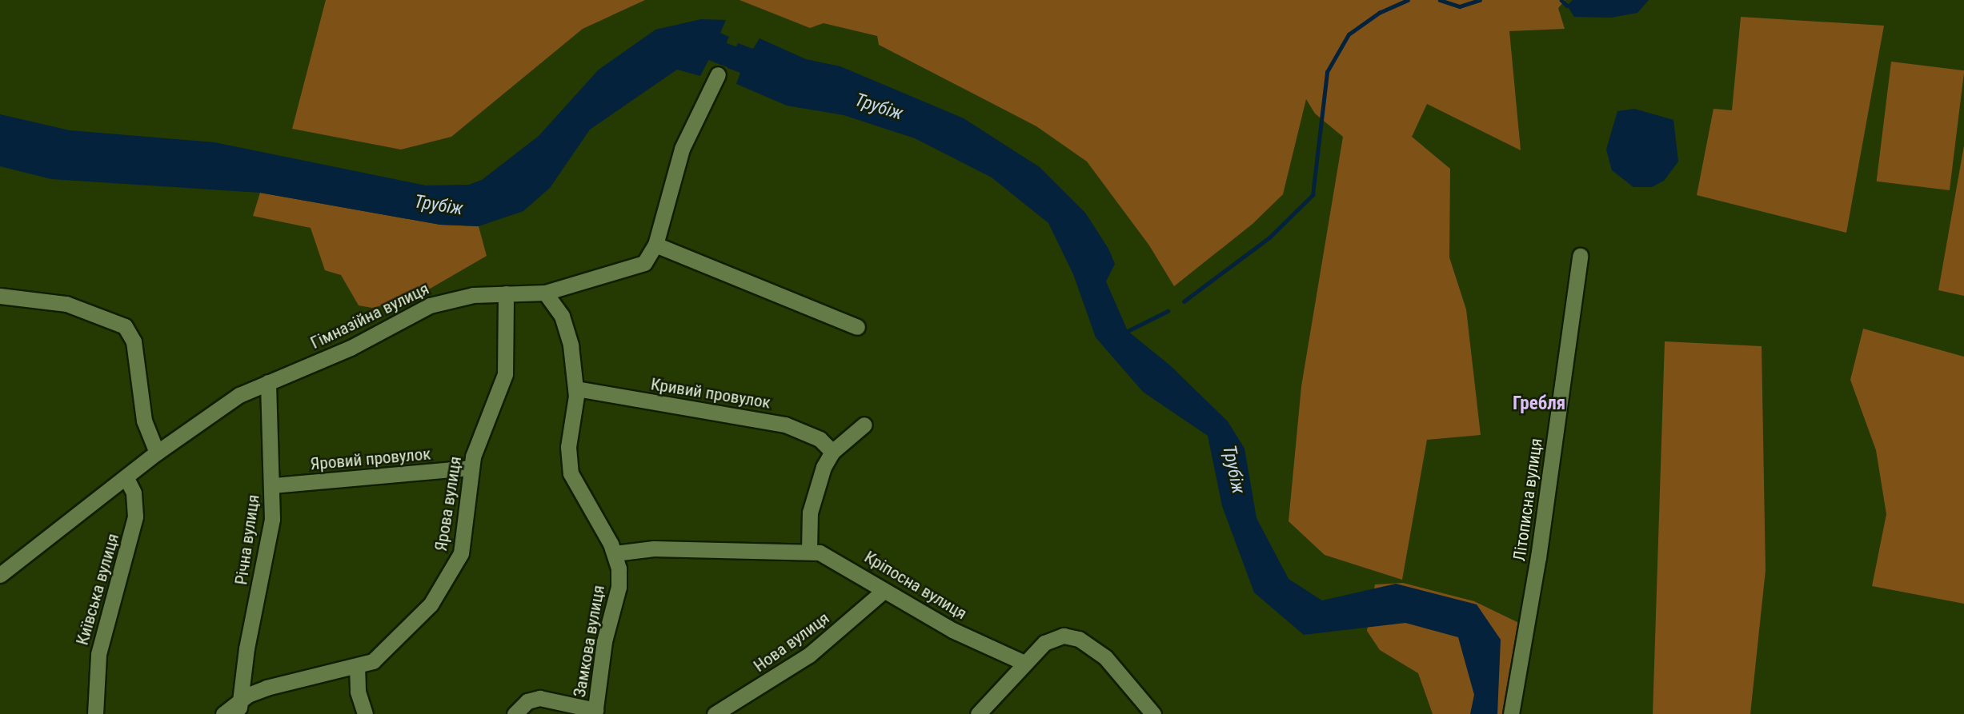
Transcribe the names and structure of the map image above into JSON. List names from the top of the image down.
{
  "streets": {
    "street": [
      "Гімназійна вулиця",
      "Кривий провулок",
      "Яровий провулок",
      "Літописна вулиця",
      "Ярова вулиця",
      "Річна вулиця",
      "Кріпосна вулиця",
      "Київська вулиця",
      "Замкова вулиця",
      "Нова вулиця"
    ]
  },
  "crossings": [
    ["Гімназійна вулиця", "Ярова вулиця"],
    ["Гімназійна вулиця", "Річна вулиця"],
    ["Гімназійна вулиця", "Київська вулиця"],
    ["Гімназійна вулиця", "Замкова вулиця"],
    ["Кривий провулок", "Замкова вулиця"],
    ["Яровий провулок", "Ярова вулиця"],
    ["Яровий провулок", "Річна вулиця"],
    ["Ярова вулиця", "Річна вулиця"],
    ["Кріпосна вулиця", "Замкова вулиця"],
    ["Кріпосна вулиця", "Нова вулиця"]
  ],
  "districts": ["Гребля"],
  "water": ["Трубіж"]
}
